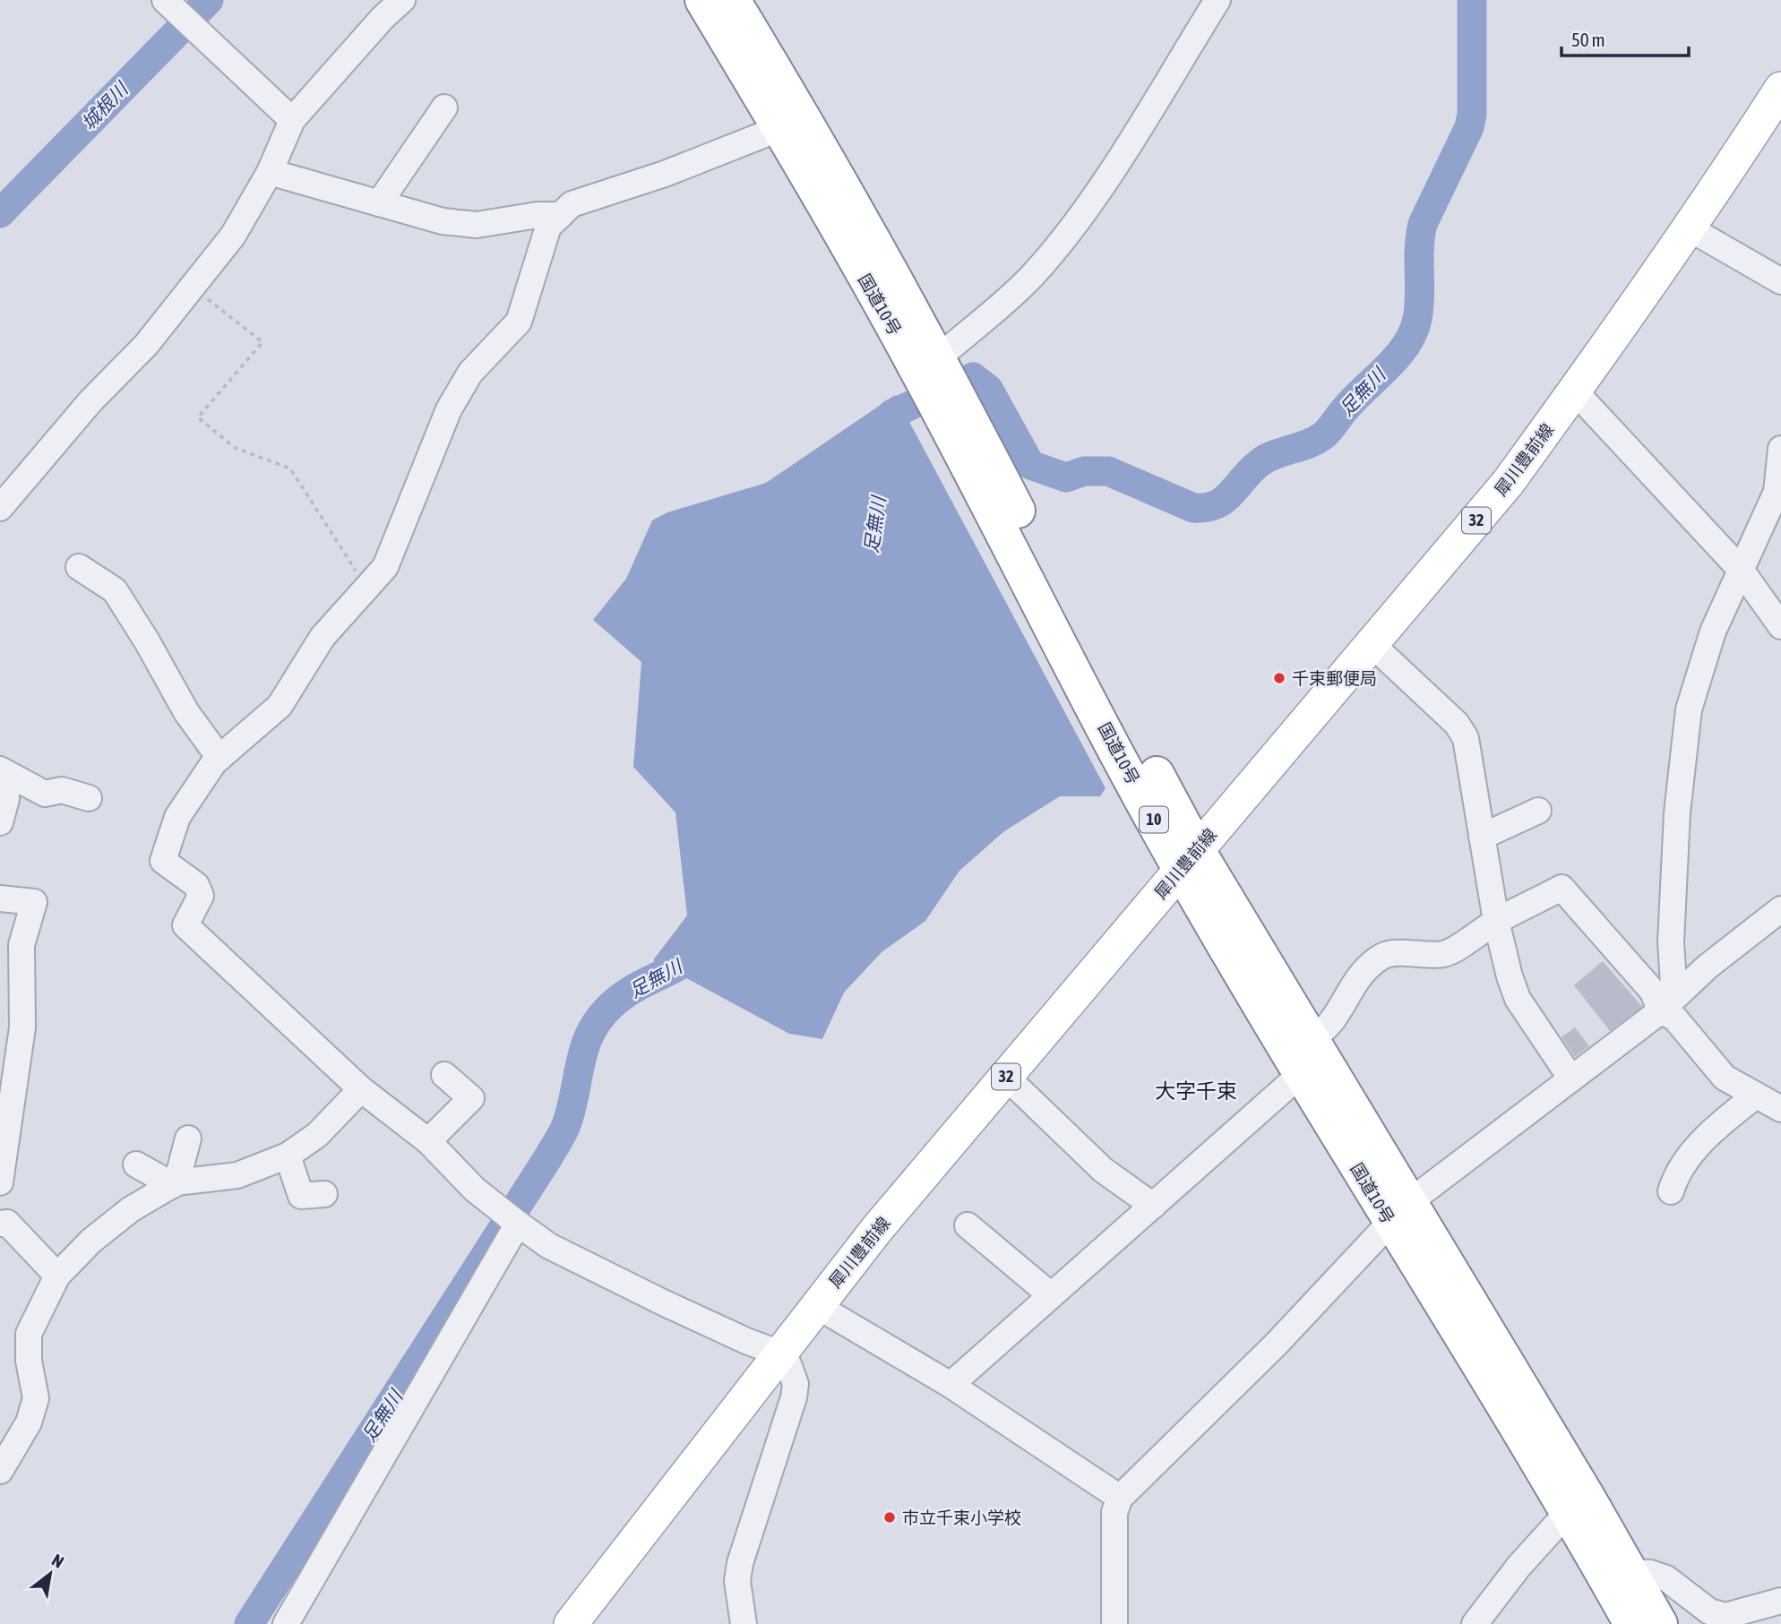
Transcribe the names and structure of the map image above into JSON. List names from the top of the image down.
{
  "streets": {
    "highway": ["国道10号", "10"],
    "main road": ["犀川豊前線", "32"]
  },
  "crossings": [
    ["国道10号", "犀川豊前線"]
  ],
  "districts": ["大字千束"],
  "water": ["城根川", "足無川"],
  "places": ["千束郵便局", "市立千束小学校"],
  "scale_bar": "50 m",
  "north": "top right"
}
